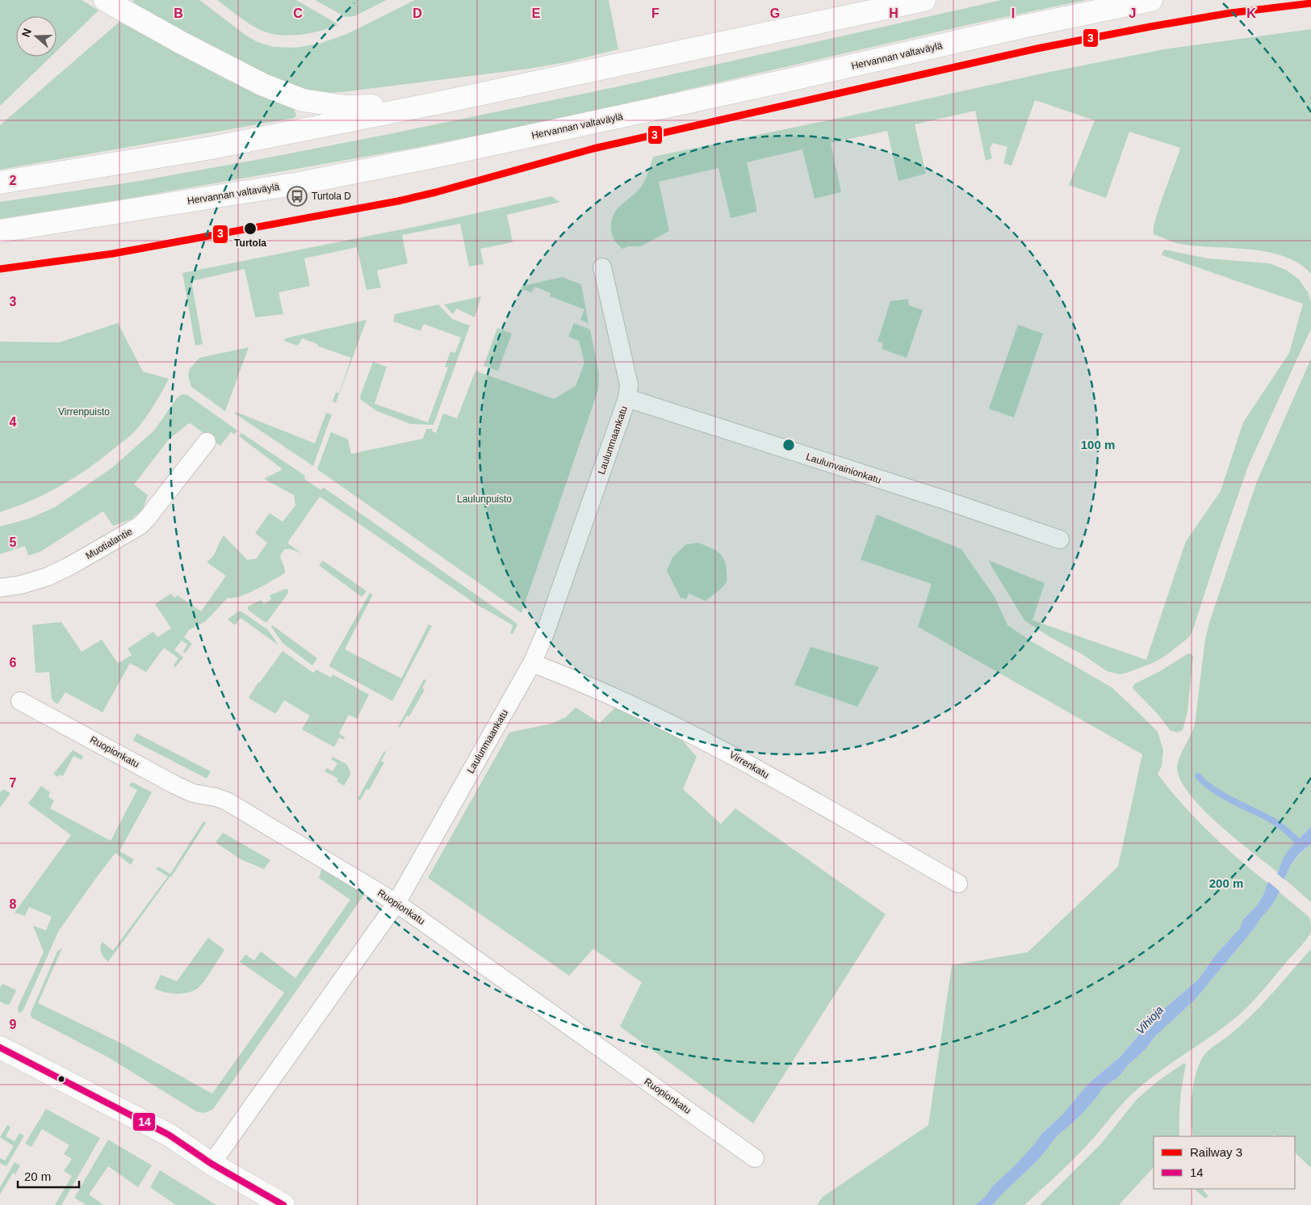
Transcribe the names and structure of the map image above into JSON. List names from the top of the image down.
{
  "streets": {
    "main road": ["Hervannan valtaväylä"],
    "street": [
      "Laulunmaankatu",
      "Laulunvainionkatu",
      "Muotialantie",
      "Ruopionkatu",
      "Virrenkatu"
    ]
  },
  "crossings": [
    ["Laulunmaankatu", "Laulunvainionkatu"],
    ["Laulunmaankatu", "Ruopionkatu"],
    ["Laulunmaankatu", "Virrenkatu"]
  ],
  "water": ["Vihioja"],
  "parks": ["Virrenpuisto", "Laulunpuisto"],
  "places": {
    "bus stop": ["Turtola D"],
    "other": ["Turtola"]
  },
  "lines": ["rail line 3", "transit line 14"],
  "legend": ["Railway 3", "14"],
  "scale_bar": "20 m",
  "north": "left",
  "grid": {
    "columns": [
      "B",
      "C",
      "D",
      "E",
      "F",
      "G",
      "H",
      "I",
      "J",
      "K"
    ],
    "rows": [
      "2",
      "3",
      "4",
      "5",
      "6",
      "7",
      "8",
      "9"
    ]
  },
  "rings": ["100 m", "200 m"]
}
